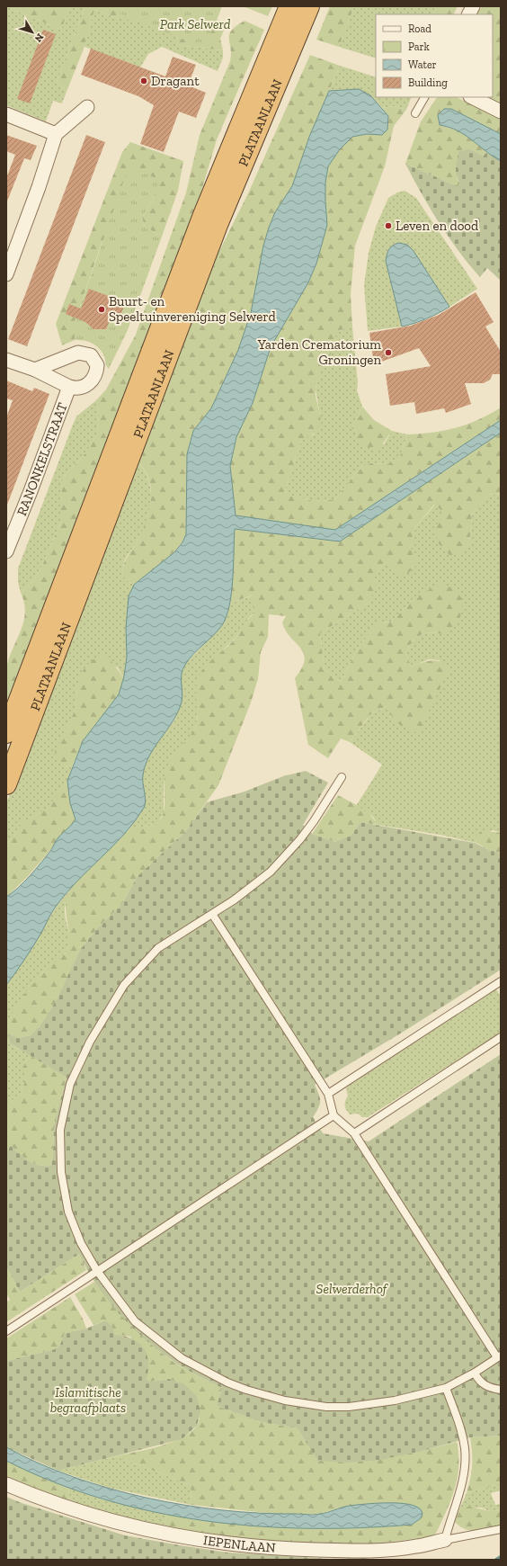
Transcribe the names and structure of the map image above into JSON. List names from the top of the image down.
{
  "streets": {
    "highway": ["PLATAANLAAN"],
    "street": ["RANONKELSTRAAT", "IEPENLAAN"]
  },
  "parks": ["Park Selwerd", "Selwerderhof", "Islamitische begraafplaats"],
  "places": [
    "Dragant",
    "Leven en dood",
    "Buurt- en Speeltuinvereniging Selwerd",
    "Yarden Crematorium Groningen"
  ],
  "legend": [
    "Road",
    "Park",
    "Water",
    "Building"
  ],
  "north": "bottom right"
}
